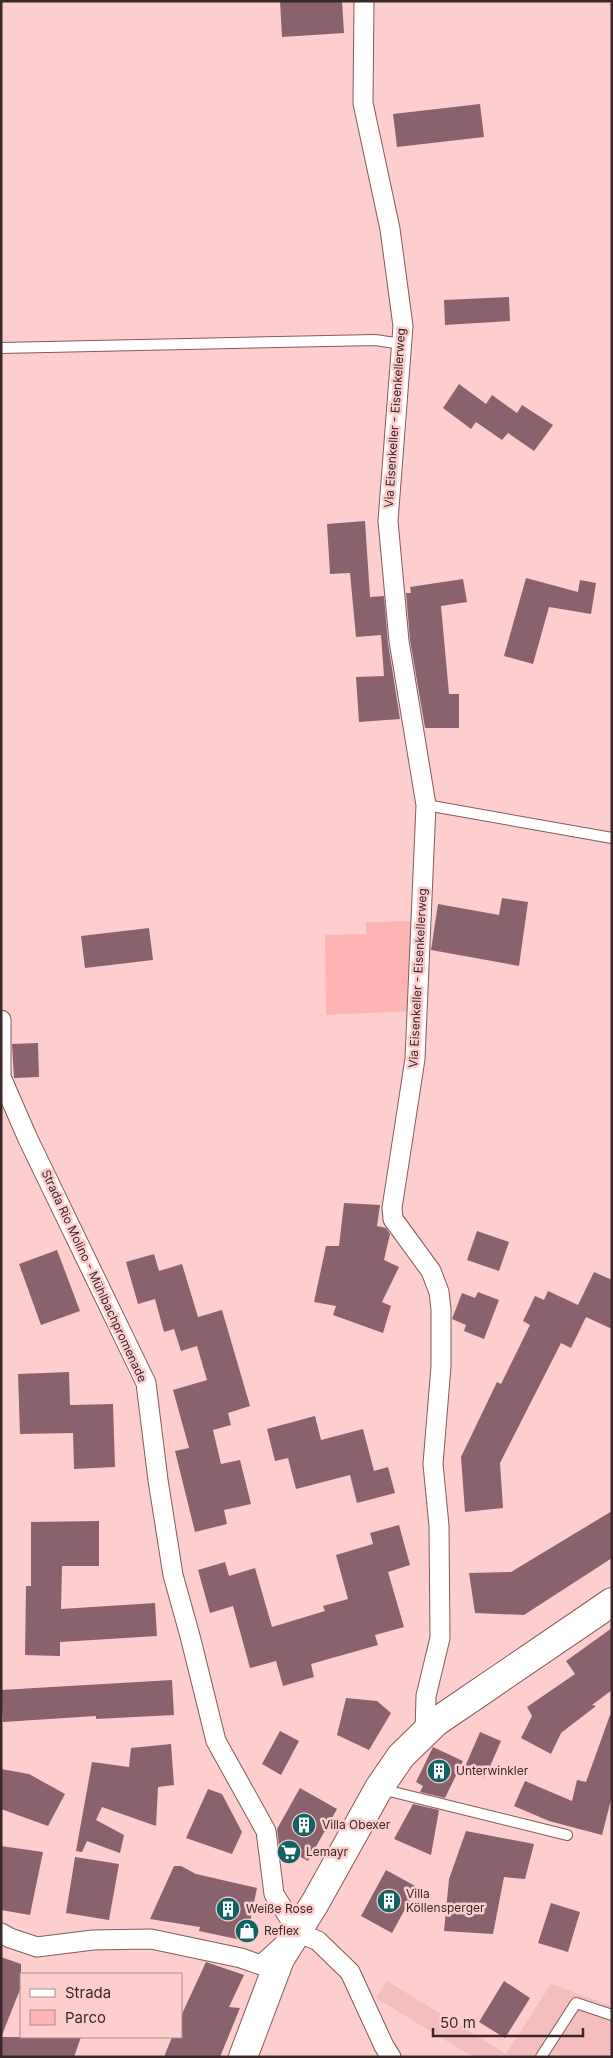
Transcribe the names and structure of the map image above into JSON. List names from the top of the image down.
{
  "streets": {
    "street": ["Via Eisenkeller - Eisenkellerweg", "Strada Rio Molino - Mühlbachpromenade"]
  },
  "places": {
    "building": [
      "Unterwinkler",
      "Villa Obexer",
      "Villa Köllensperger",
      "Weiße Rose"
    ],
    "supermarket": ["Lemayr"],
    "shop": ["Reflex"]
  },
  "legend": ["Strada", "Parco"],
  "scale_bar": "50 m"
}
